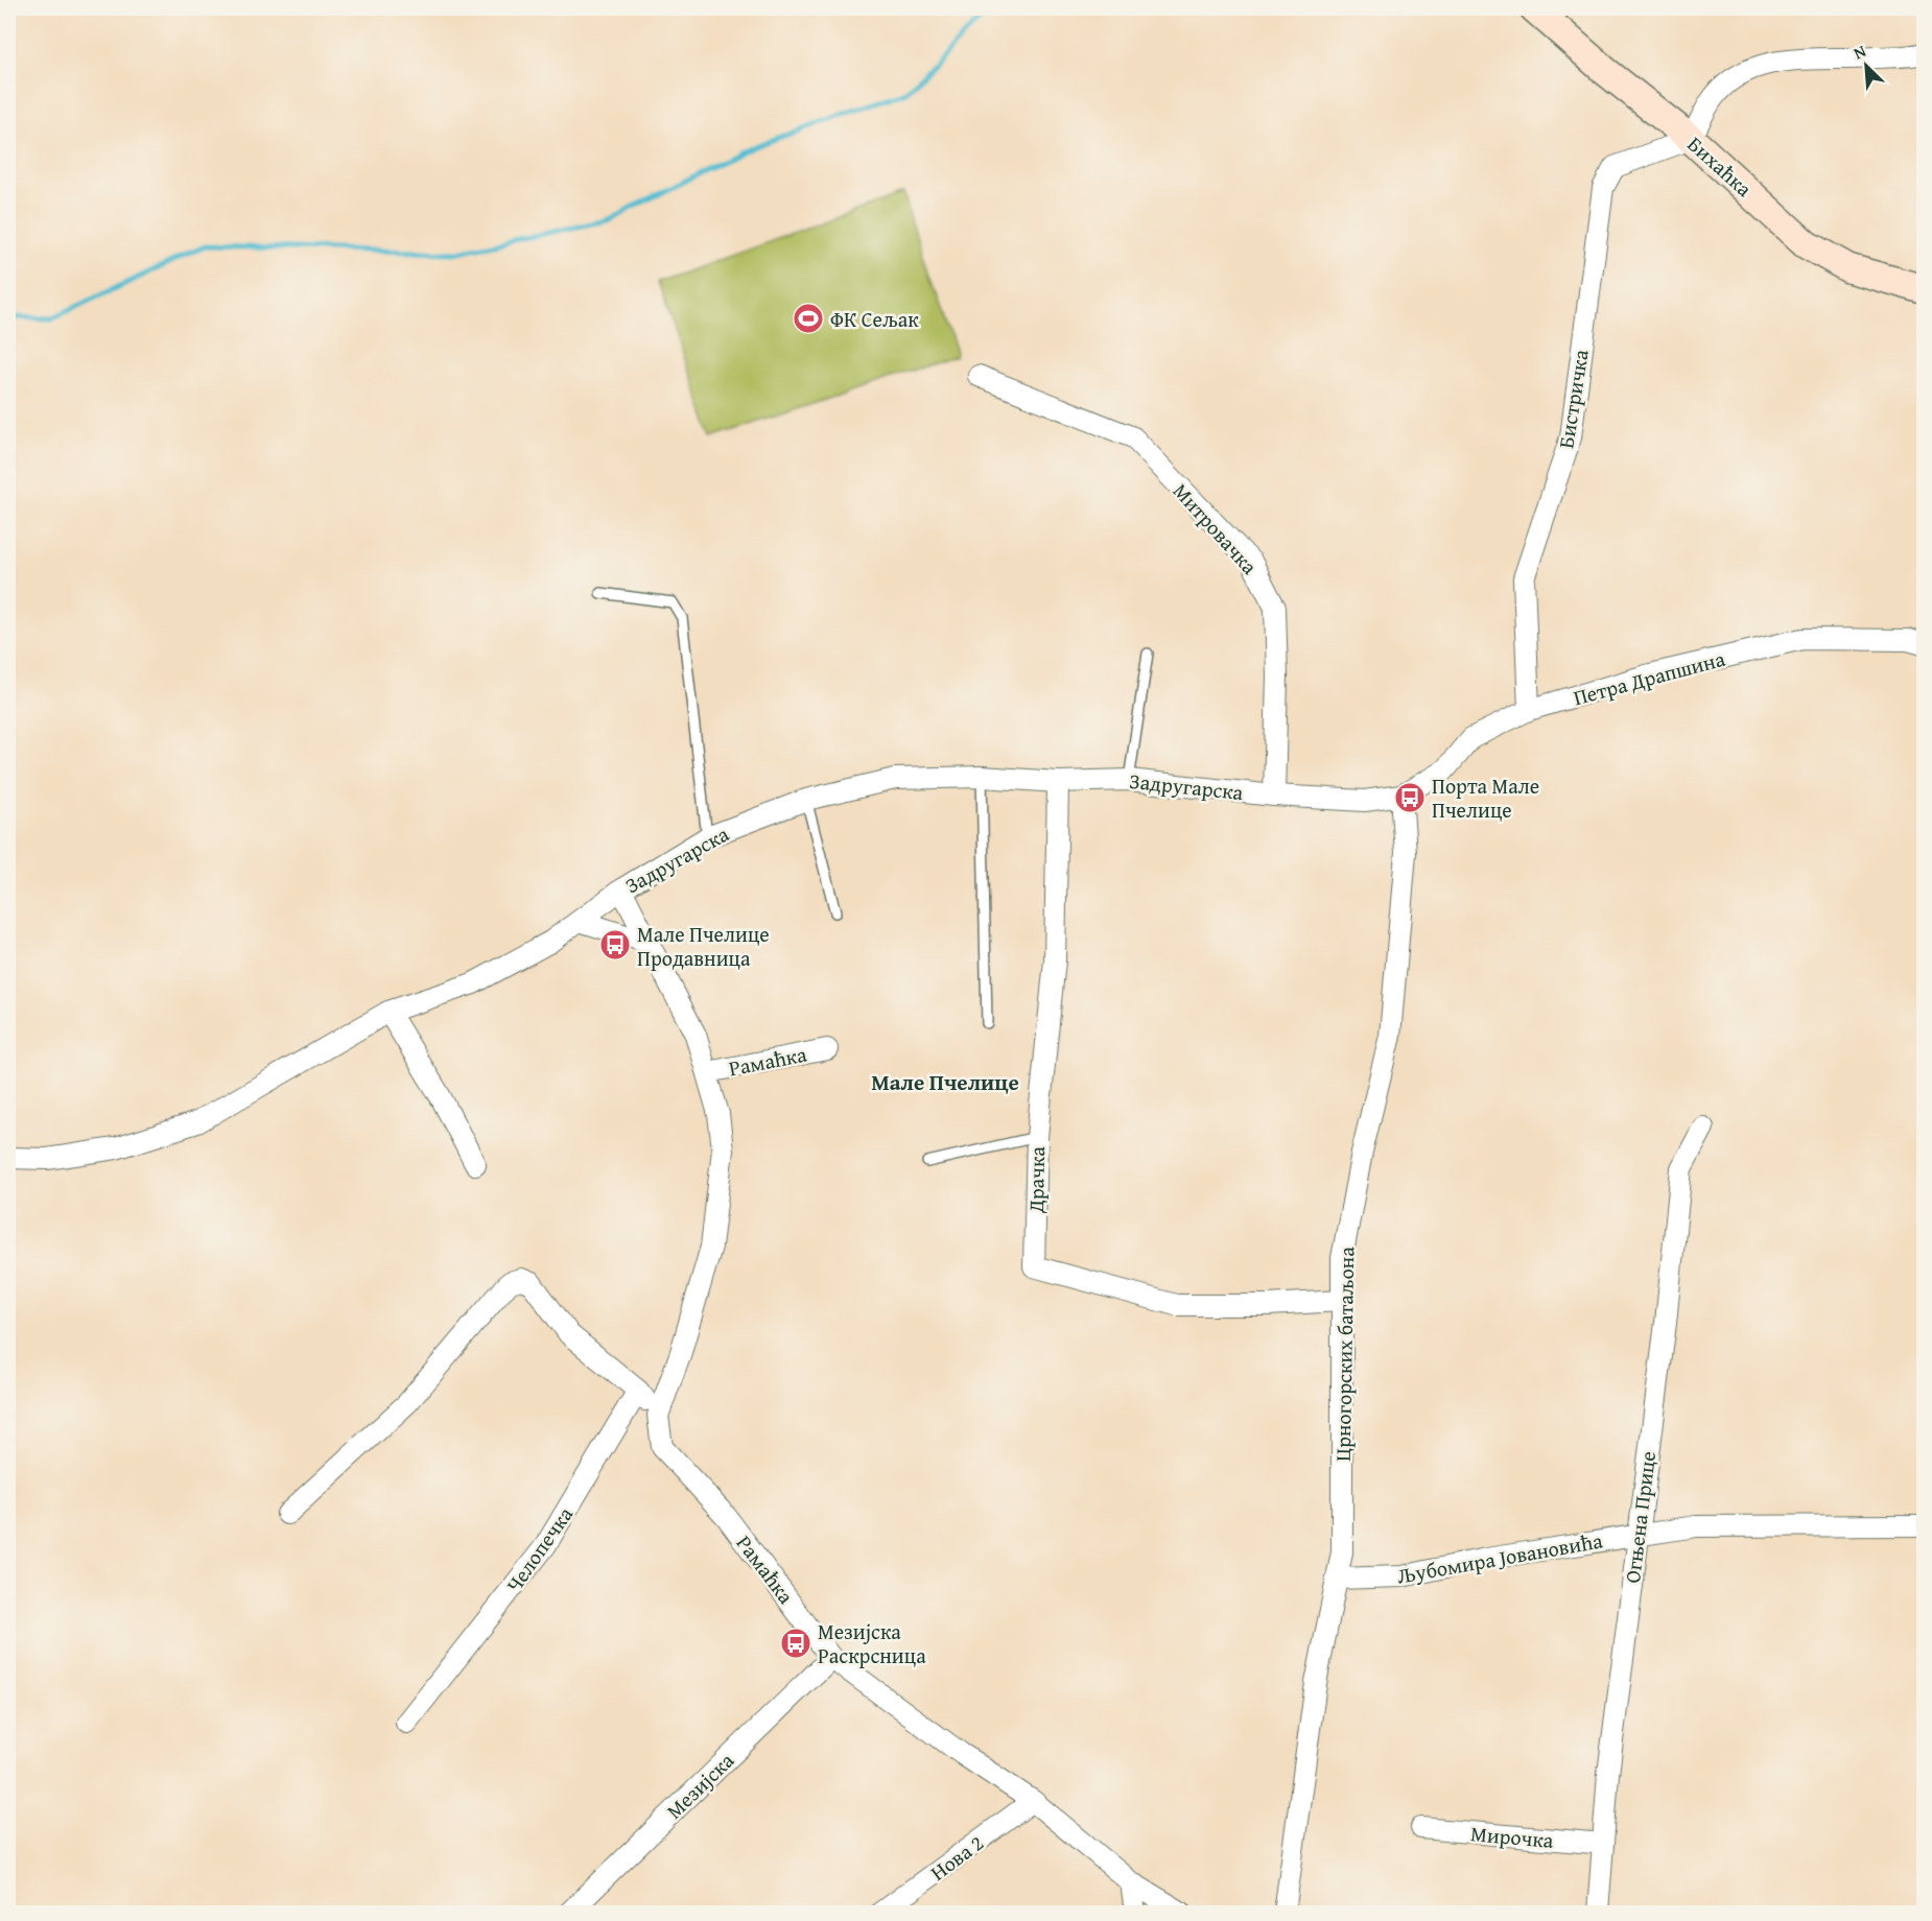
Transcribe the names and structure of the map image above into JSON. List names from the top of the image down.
{
  "streets": {
    "street": [
      "Бихаћка",
      "Бистричка",
      "Митровачка",
      "Петра Драпшина",
      "Задругарска",
      "Рамаћка",
      "Драчка",
      "Црногорских батаљона",
      "Огњена Прице",
      "Челопечка",
      "Љубомира Јовановића",
      "Мезијска",
      "Мирочка",
      "Нова 2"
    ]
  },
  "crossings": [
    ["Бихаћка", "Бистричка"],
    ["Бистричка", "Петра Драпшина"],
    ["Митровачка", "Задругарска"],
    ["Петра Драпшина", "Задругарска"],
    ["Петра Драпшина", "Црногорских батаљона"],
    ["Задругарска", "Рамаћка"],
    ["Задругарска", "Драчка"],
    ["Задругарска", "Црногорских батаљона"],
    ["Рамаћка", "Мезијска"],
    ["Рамаћка", "Нова 2"],
    ["Драчка", "Црногорских батаљона"],
    ["Црногорских батаљона", "Љубомира Јовановића"],
    ["Огњена Прице", "Љубомира Јовановића"],
    ["Огњена Прице", "Мирочка"]
  ],
  "districts": ["Мале Пчелице"],
  "places": {
    "sports": ["ФК Сељак"],
    "bus stop": ["Порта Мале Пчелице", "Мале Пчелице Продавница", "Мезијска Раскрсница"]
  },
  "north": "top left"
}
